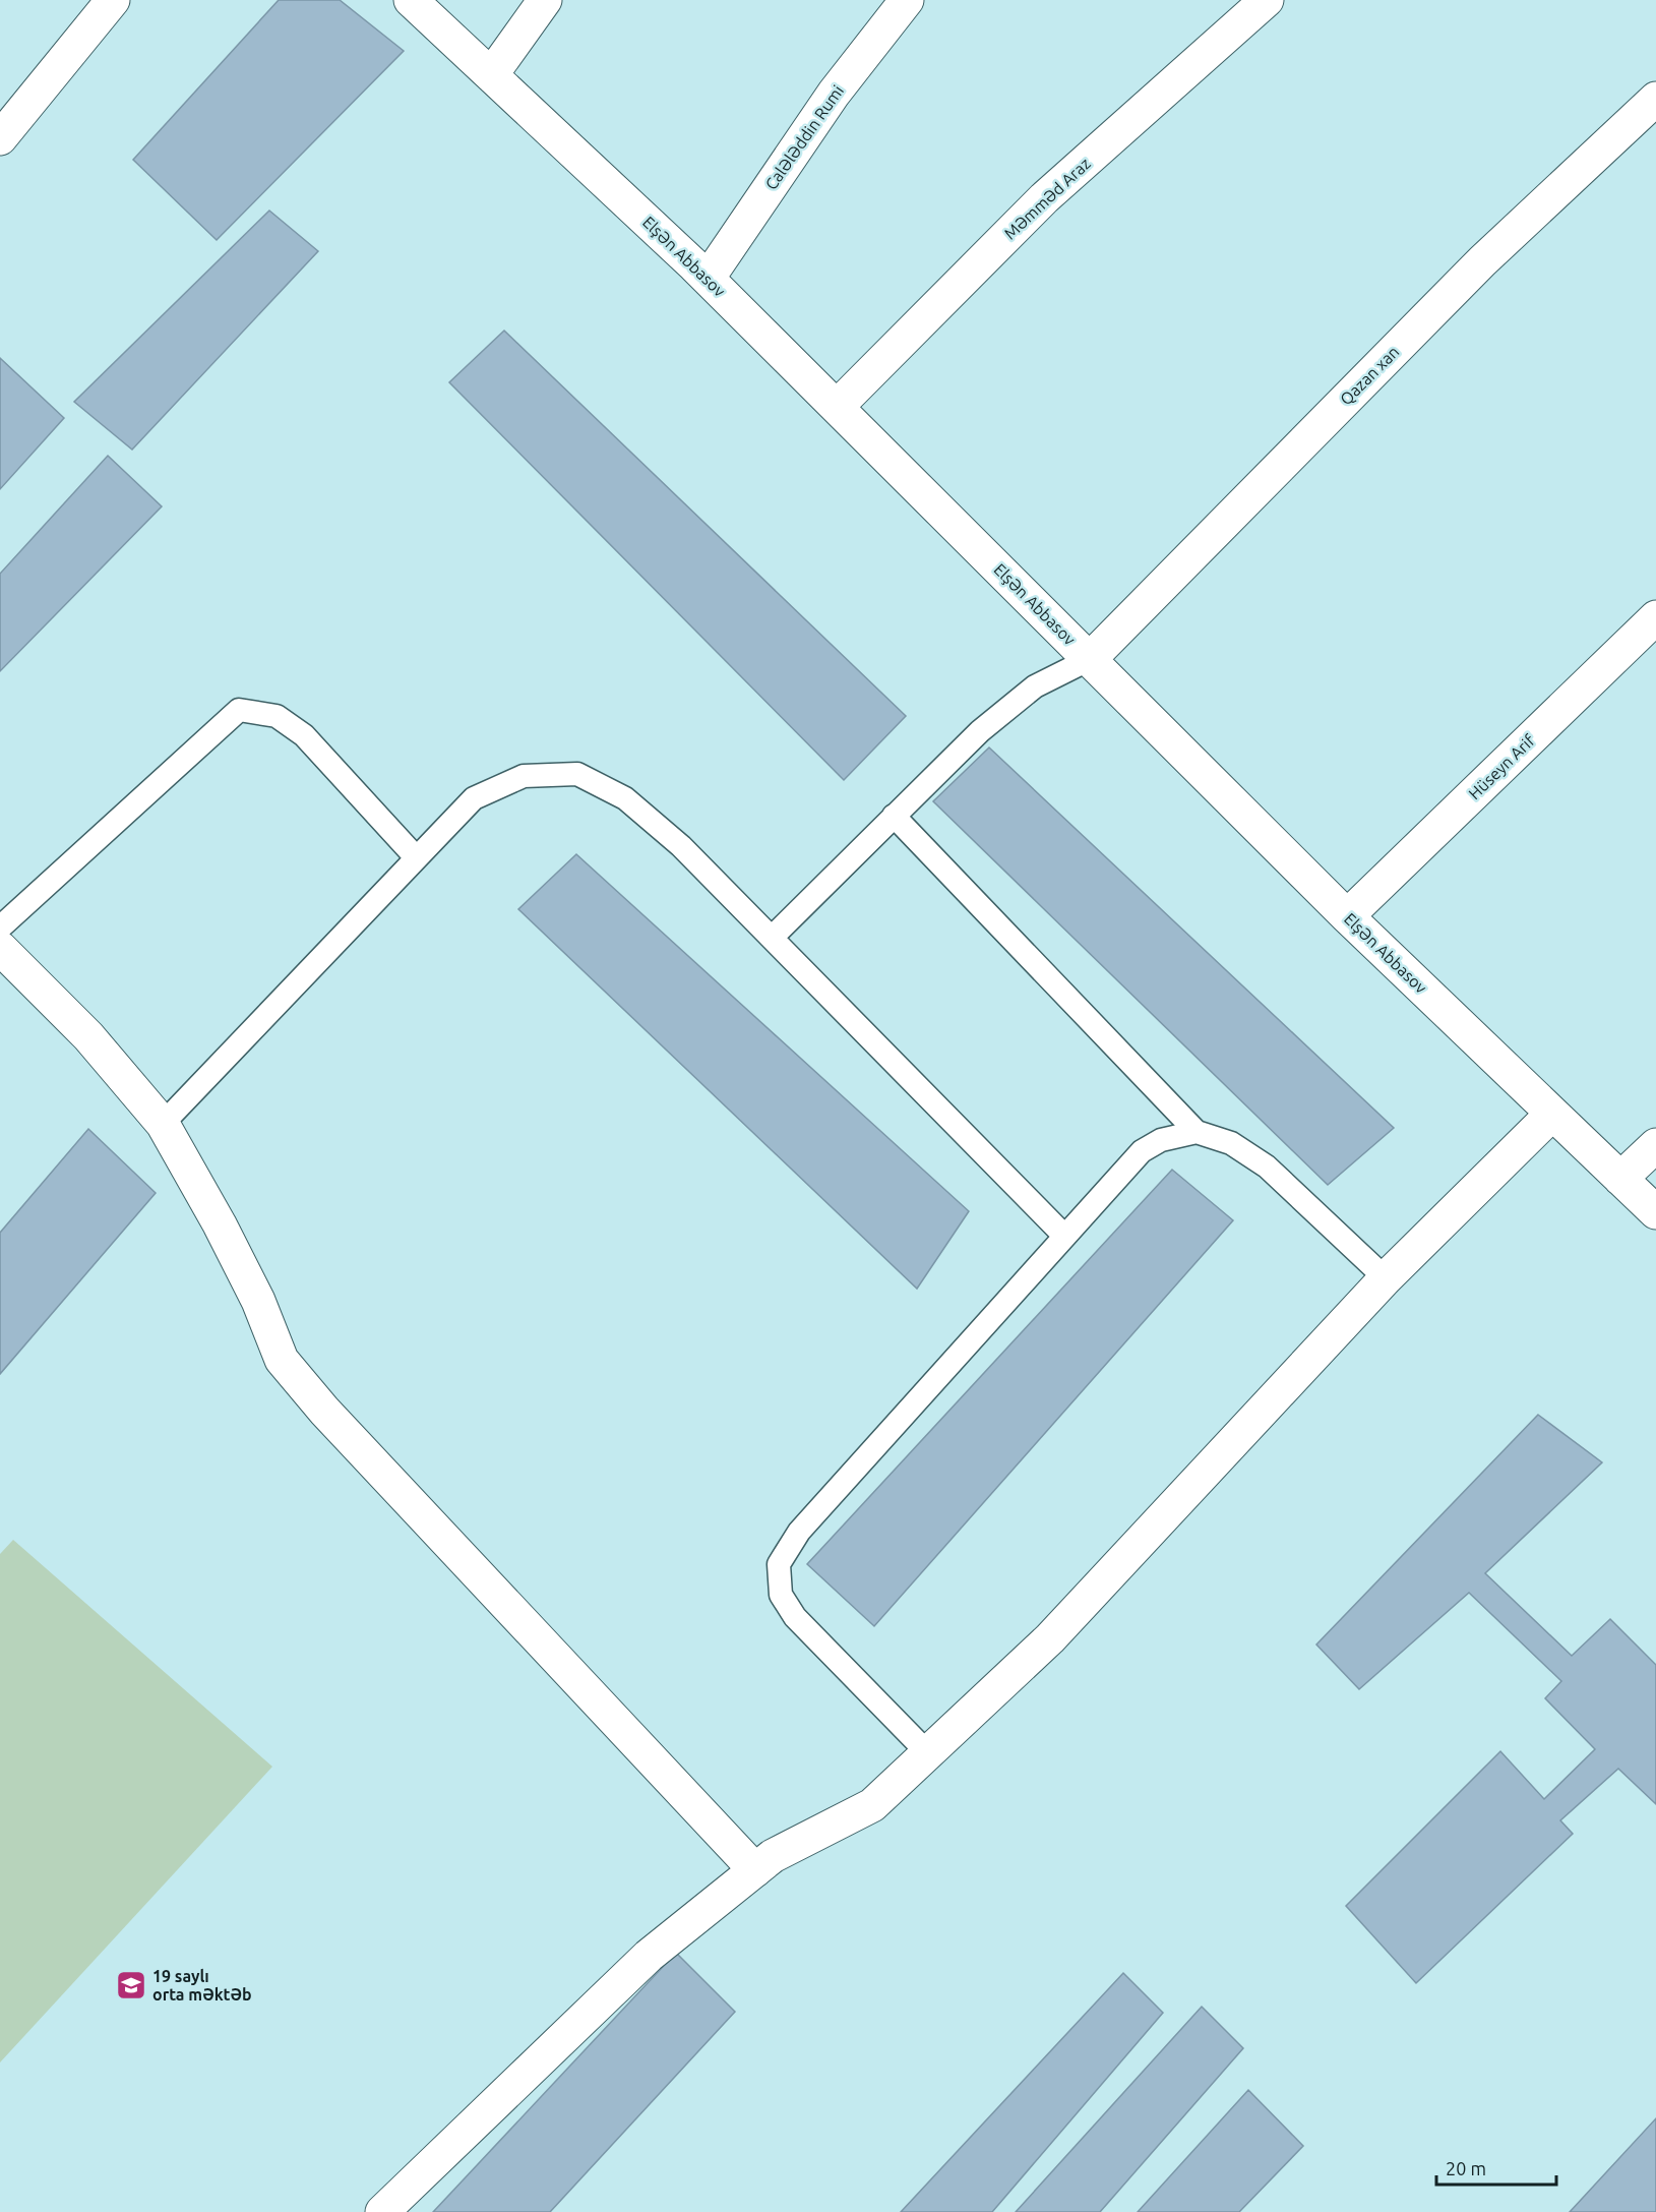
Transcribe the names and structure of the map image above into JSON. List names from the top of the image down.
{
  "streets": {
    "street": [
      "Calələddin Rumi",
      "Məmməd Araz",
      "Elşən Abbasov",
      "Qazan xan",
      "Hüseyn Arif"
    ]
  },
  "crossings": [
    ["Calələddin Rumi", "Elşən Abbasov"],
    ["Məmməd Araz", "Elşən Abbasov"],
    ["Elşən Abbasov", "Qazan xan"],
    ["Elşən Abbasov", "Hüseyn Arif"]
  ],
  "places": {
    "school or university": ["19 saylı orta məktəb"]
  },
  "scale_bar": "20 m"
}
